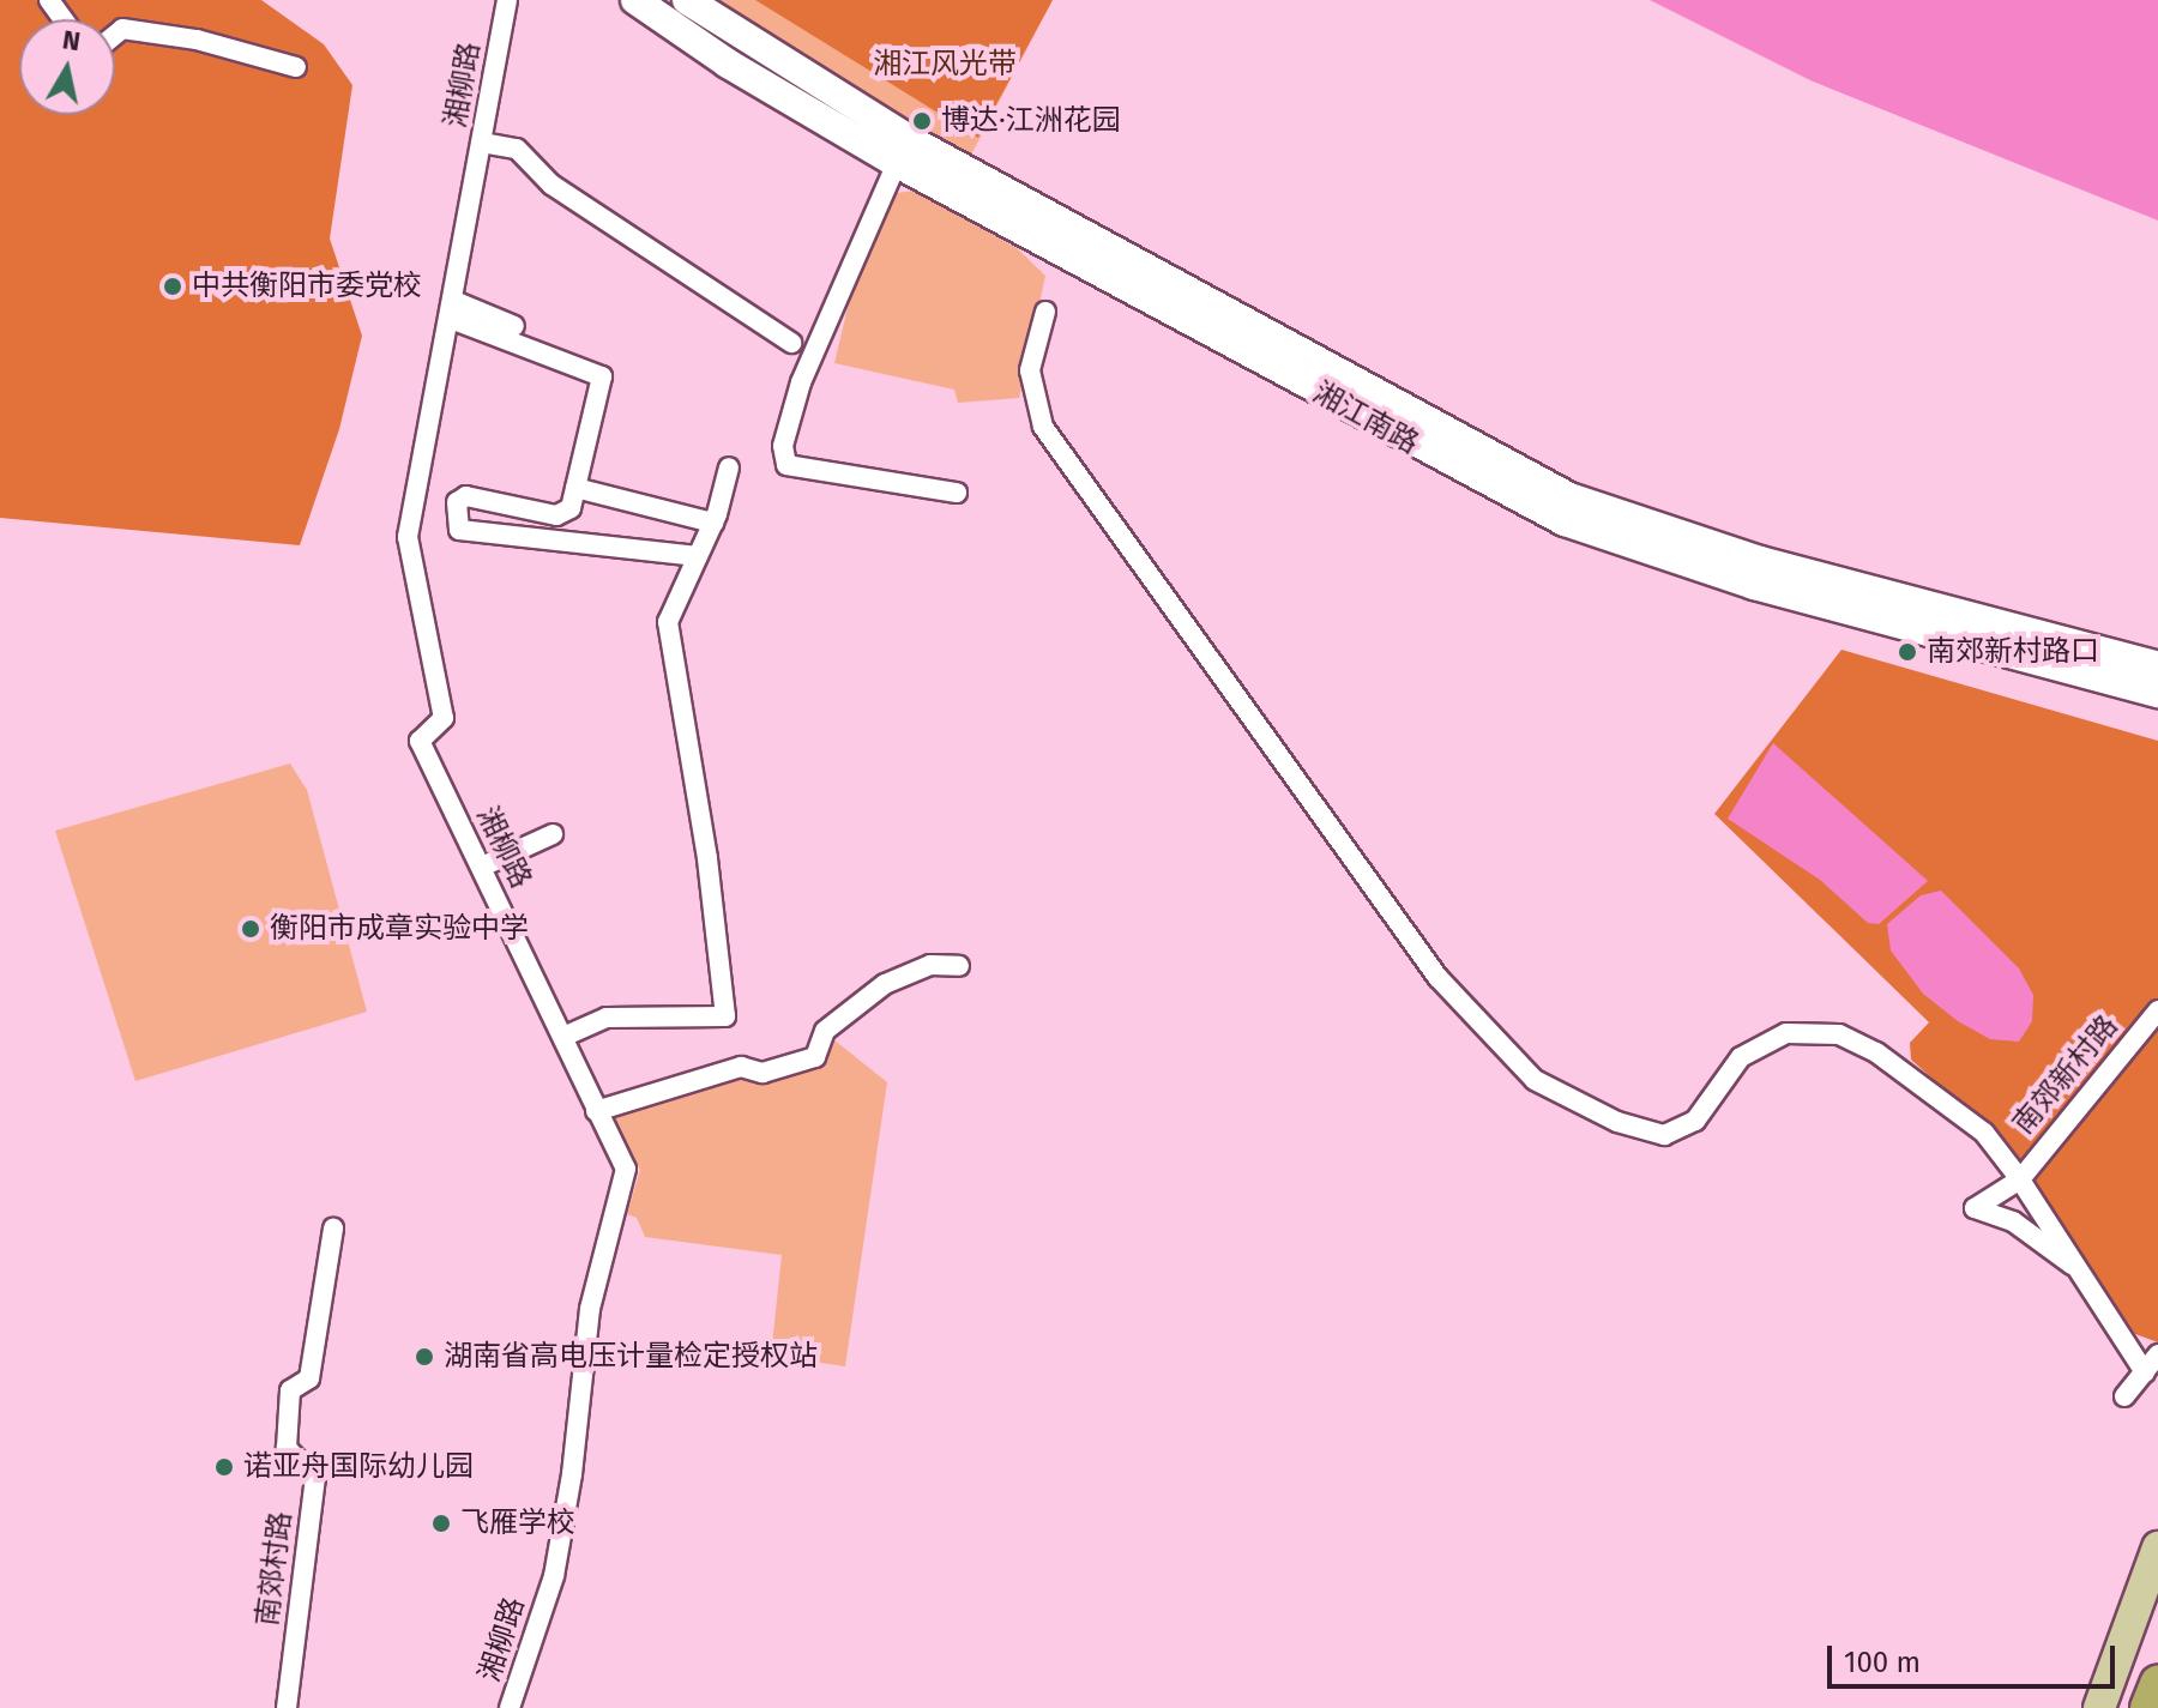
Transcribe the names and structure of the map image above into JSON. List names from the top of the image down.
{
  "streets": {
    "main road": ["湘江南路"],
    "street": ["湘柳路", "南郊新村路", "南郊村路"]
  },
  "parks": ["湘江风光带"],
  "places": [
    "博达·江洲花园",
    "中共衡阳市委党校",
    "南郊新村路口",
    "衡阳市成章实验中学",
    "湖南省高电压计量检定授权站",
    "诺亚舟国际幼儿园",
    "飞雁学校"
  ],
  "scale_bar": "100 m",
  "north": "top"
}
